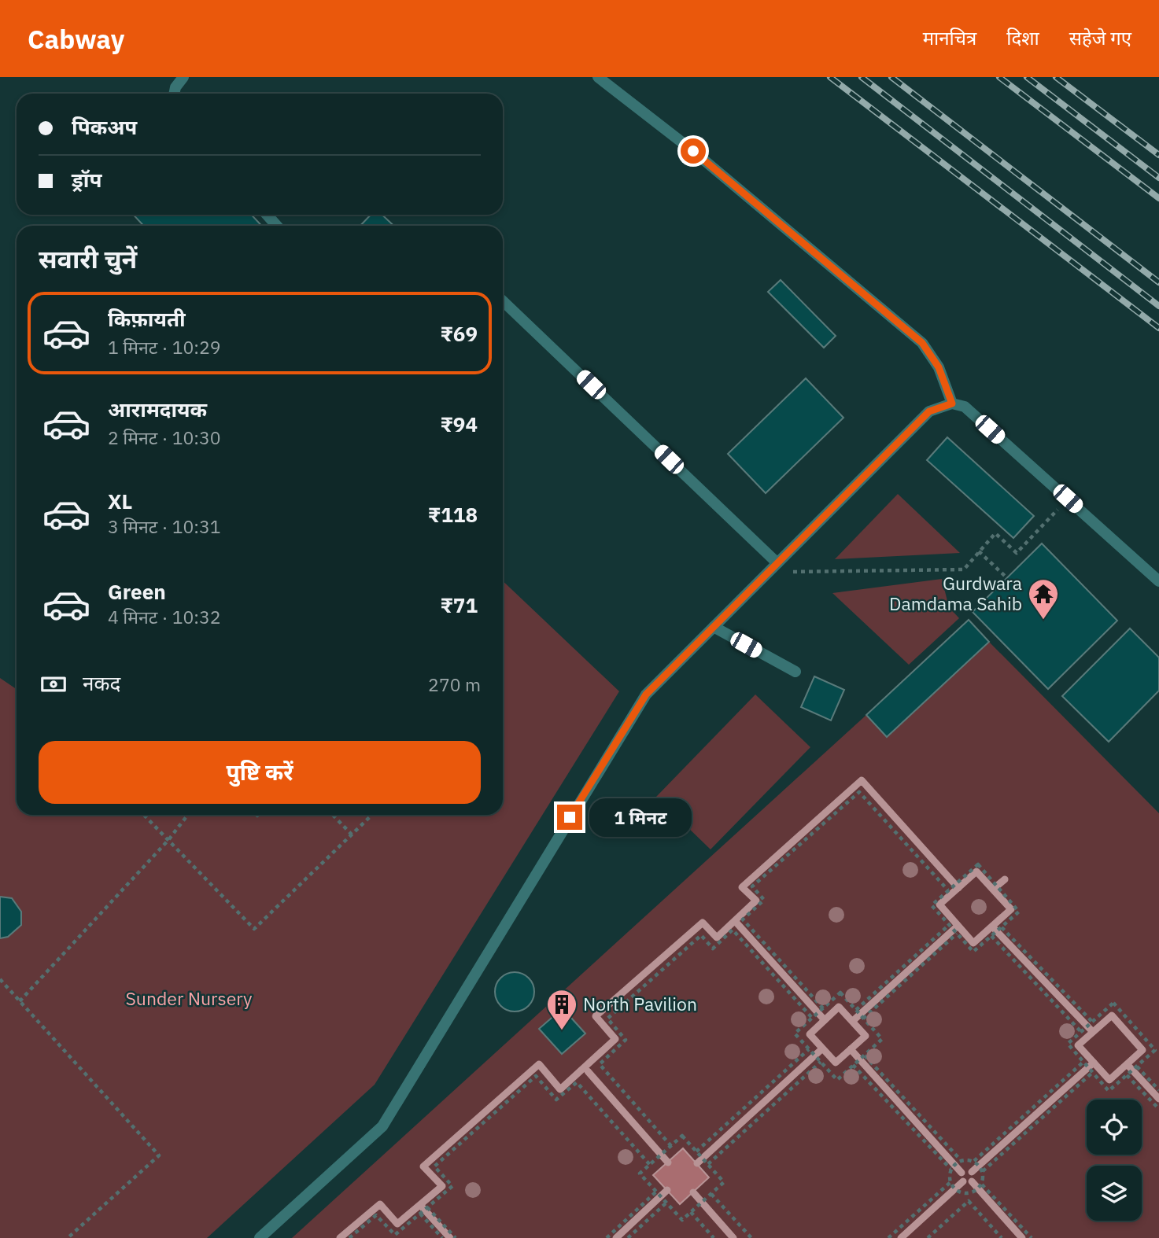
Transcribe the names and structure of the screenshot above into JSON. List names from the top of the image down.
{
  "parks": ["Sunder Nursery"],
  "places": {
    "temple": ["Gurdwara Damdama Sahib"],
    "building": ["North Pavilion"]
  },
  "page": {
    "header": "Cabway",
    "nav": ["मानचित्र", "दिशा", "सहेजे गए"],
    "banner": ["पिकअप", "ड्रॉप"],
    "heading": "सवारी चुनें",
    "list": [
      {
        "name": "किफ़ायती",
        "note": "1 मिनट · 10:29",
        "value": "₹69"
      },
      {
        "name": "आरामदायक",
        "note": "2 मिनट · 10:30",
        "value": "₹94"
      },
      {
        "name": "XL",
        "note": "3 मिनट · 10:31",
        "value": "₹118"
      },
      {
        "name": "Green",
        "note": "4 मिनट · 10:32",
        "value": "₹71"
      }
    ],
    "pay": ["नकद", "270 m"],
    "buttons": "पुष्टि करें",
    "bubble": "1 मिनट"
  }
}
